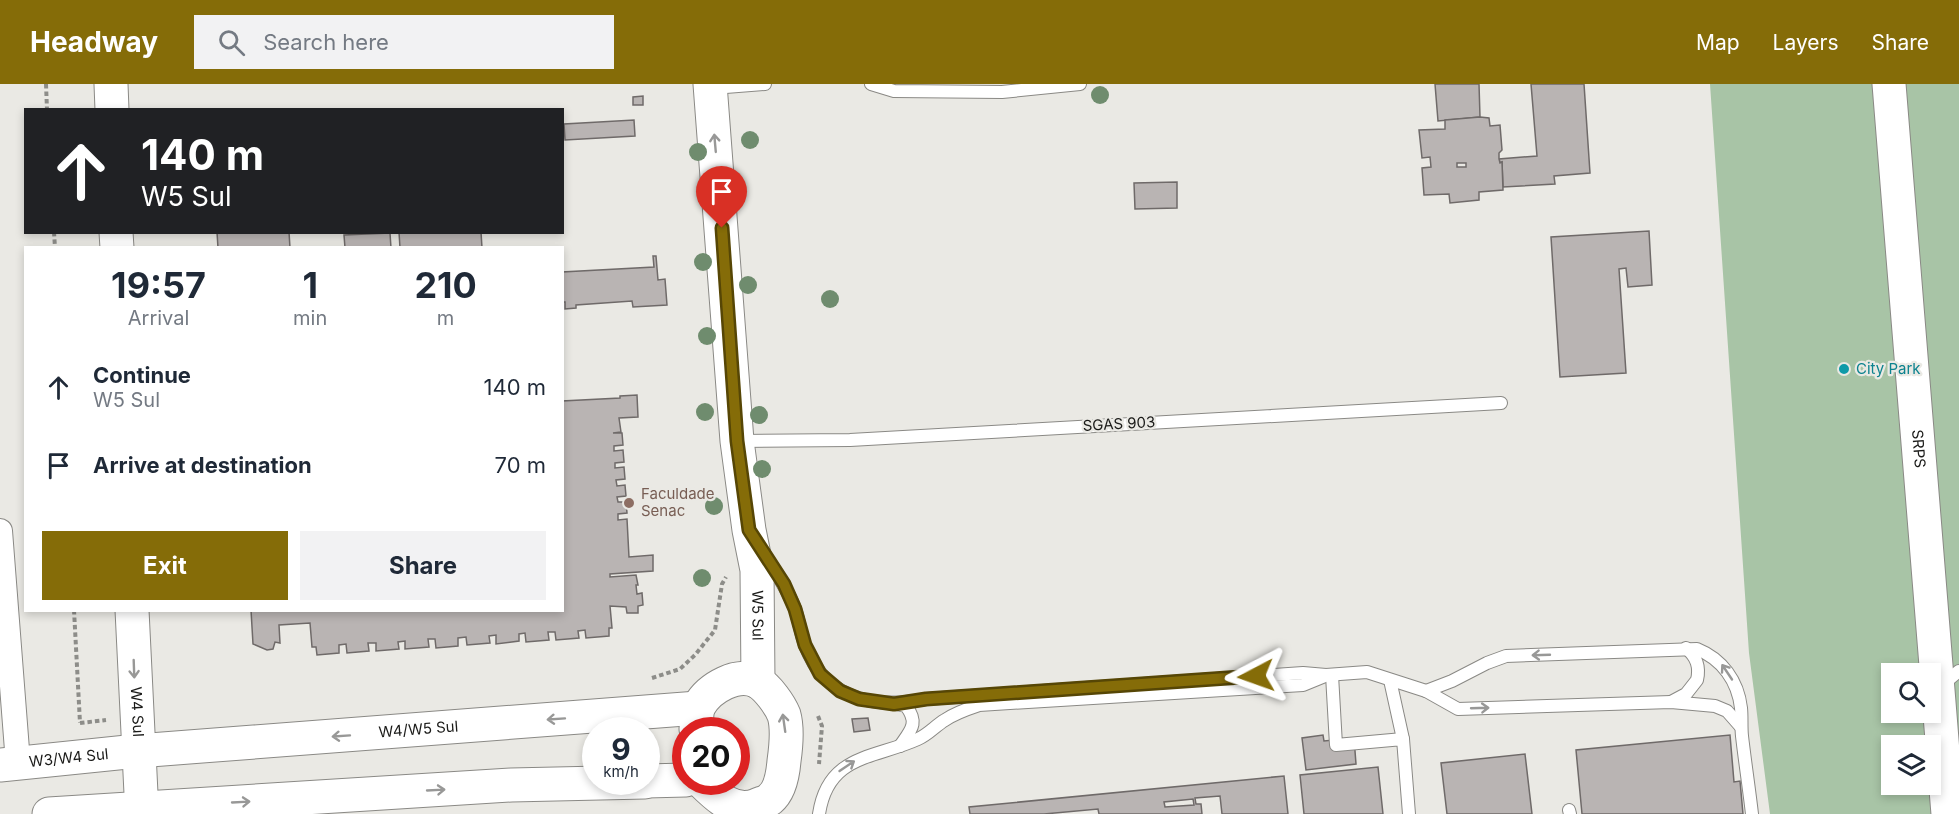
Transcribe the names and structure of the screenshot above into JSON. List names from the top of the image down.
{
  "streets": {
    "main road": [
      "SRPS",
      "W5 Sul",
      "W4 Sul",
      "W4/W5 Sul",
      "W3/W4 Sul"
    ],
    "lane": ["SGAS 903"]
  },
  "crossings": [
    ["SGAS 903", "W5 Sul"],
    ["W4 Sul", "W4/W5 Sul"],
    ["W4 Sul", "W3/W4 Sul"],
    ["W4/W5 Sul", "W3/W4 Sul"]
  ],
  "one_way": ["W5 Sul", "W4 Sul"],
  "places": ["City Park", "Faculdade Senac"],
  "page": {
    "header": "Headway",
    "search": "Search here",
    "nav": ["Map", "Layers", "Share"],
    "turn": ["140 m", "W5 Sul"],
    "eta": [
      "19:57",
      "Arrival",
      "1",
      "min",
      "210",
      "m"
    ],
    "list": [
      {
        "name": "Continue",
        "note": "W5 Sul",
        "value": "140 m"
      },
      {
        "name": "Arrive at destination",
        "value": "70 m"
      }
    ],
    "buttons": ["Exit", "Share"],
    "speed": "9 km/h",
    "limit": "20"
  }
}
